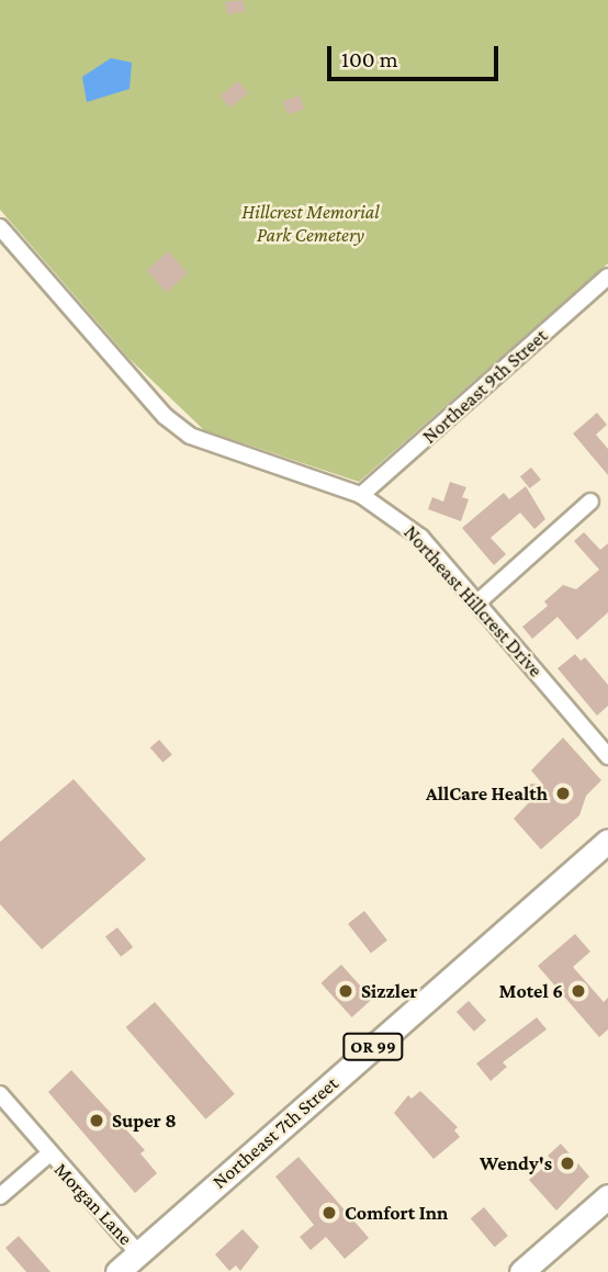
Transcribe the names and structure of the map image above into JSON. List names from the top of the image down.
{
  "streets": {
    "highway": ["OR 99", "Northeast 7th Street"],
    "street": ["Northeast 9th Street", "Northeast Hillcrest Drive", "Morgan Lane"]
  },
  "crossings": [
    ["Northeast 9th Street", "Northeast Hillcrest Drive"],
    ["Northeast 7th Street", "Morgan Lane"]
  ],
  "parks": ["Hillcrest Memorial Park Cemetery"],
  "places": [
    "AllCare Health",
    "Sizzler",
    "Motel 6",
    "Super 8",
    "Wendy's",
    "Comfort Inn"
  ],
  "scale_bar": "100 m"
}
